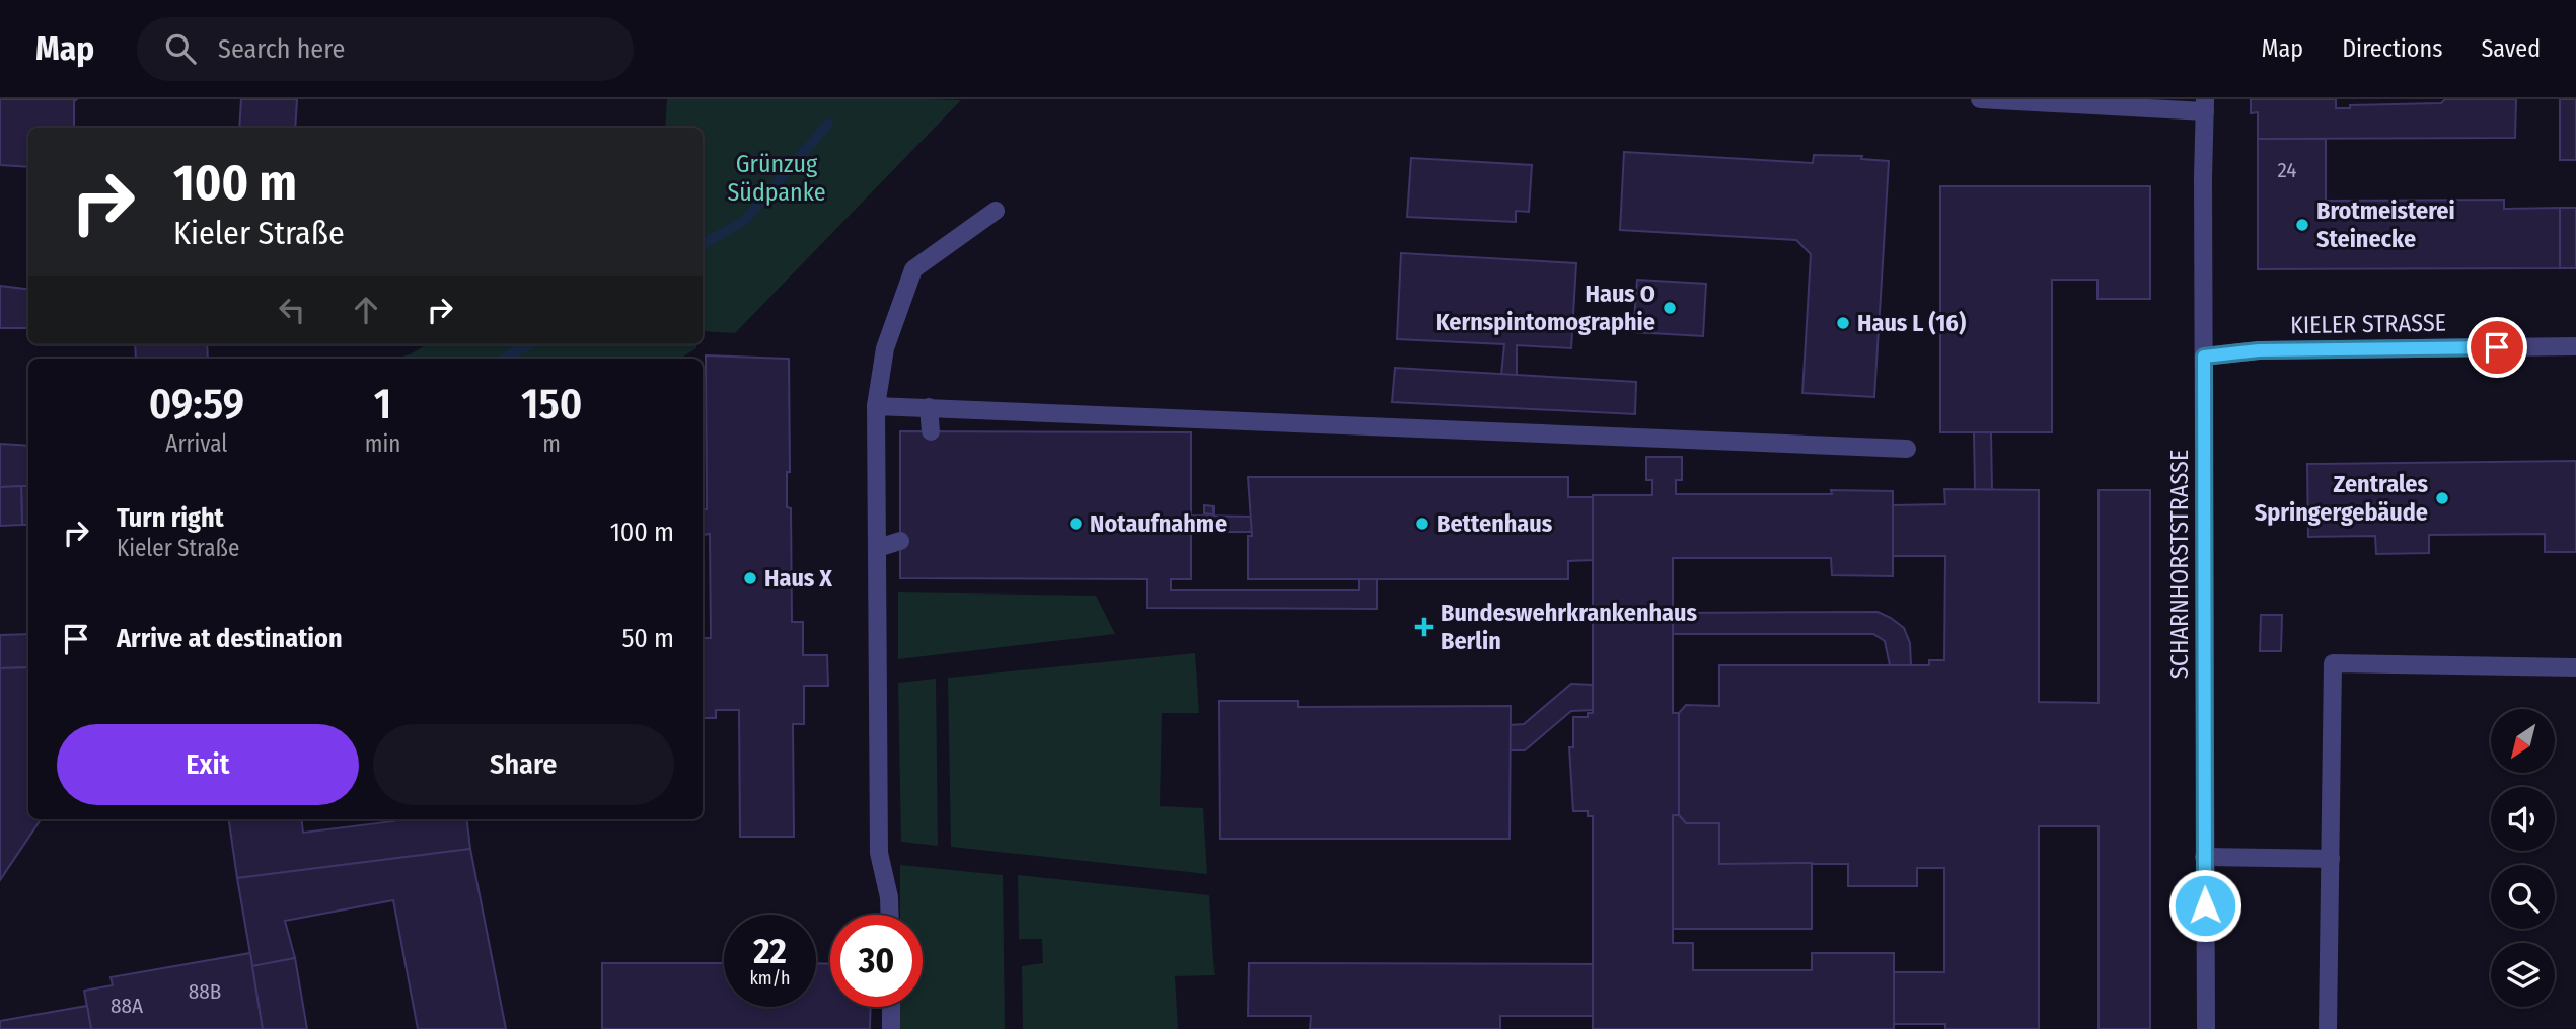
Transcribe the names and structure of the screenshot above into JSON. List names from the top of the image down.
{
  "streets": {
    "street": ["KIELER STRASSE", "SCHARNHORSTSTRASSE"]
  },
  "crossings": [
    ["KIELER STRASSE", "SCHARNHORSTSTRASSE"]
  ],
  "parks": ["Grünzug Südpanke"],
  "places": {
    "other": [
      "Brotmeisterei Steinecke",
      "Haus O Kernspintomographie",
      "Haus L (16)",
      "Zentrales Springergebäude",
      "Notaufnahme",
      "Bettenhaus",
      "Haus X"
    ],
    "health": ["Bundeswehrkrankenhaus Berlin"]
  },
  "house_numbers": ["24", "88B", "88A"],
  "north": "bottom left",
  "page": {
    "header": "Map",
    "search": "Search here",
    "nav": ["Map", "Directions", "Saved"],
    "turn": ["100 m", "Kieler Straße"],
    "eta": [
      "09:59",
      "Arrival",
      "1",
      "min",
      "150",
      "m"
    ],
    "list": [
      {
        "name": "Turn right",
        "note": "Kieler Straße",
        "value": "100 m"
      },
      {
        "name": "Arrive at destination",
        "value": "50 m"
      }
    ],
    "buttons": ["Exit", "Share"],
    "speed": "22 km/h",
    "limit": "30"
  }
}
